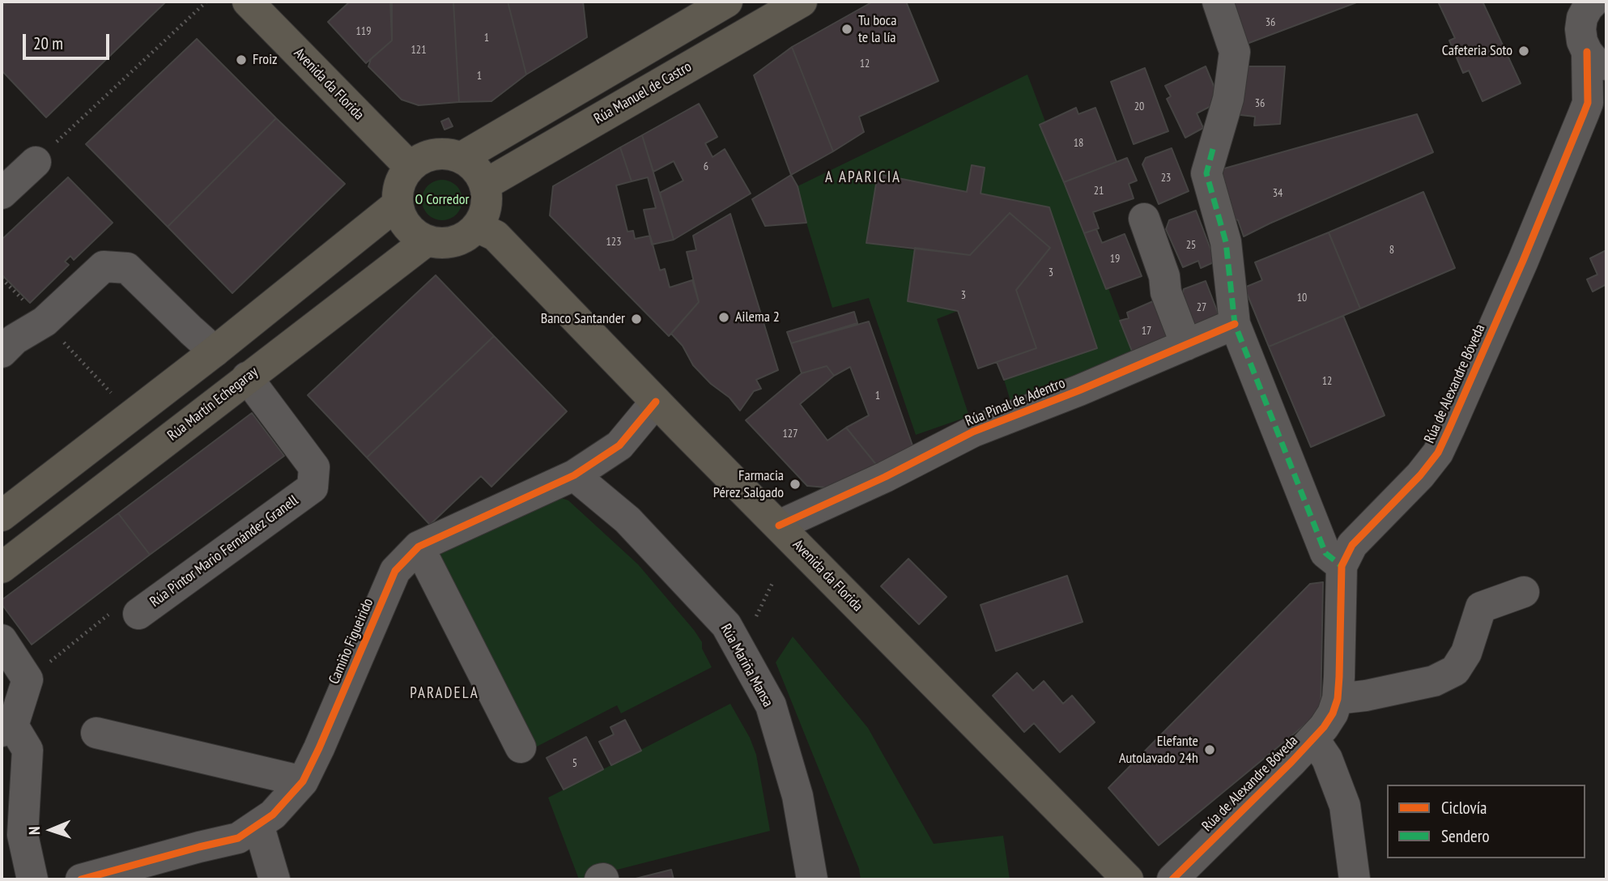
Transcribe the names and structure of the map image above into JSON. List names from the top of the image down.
{
  "streets": {
    "main road": ["Avenida da Florida", "Rúa Manuel de Castro", "Rúa Martín Echegaray"],
    "street": [
      "Rúa de Alexandre Bóveda",
      "Rúa Pinal de Adentro",
      "Rúa Pintor Mario Fernández Granell",
      "Camiño Figueirido",
      "Rúa Mariña Mansa"
    ]
  },
  "crossings": [
    ["Avenida da Florida", "Rúa Manuel de Castro"],
    ["Avenida da Florida", "Rúa Pinal de Adentro"],
    ["Avenida da Florida", "Rúa Martín Echegaray"],
    ["Avenida da Florida", "Camiño Figueirido"],
    ["Rúa Manuel de Castro", "Rúa Martín Echegaray"],
    ["Rúa Martín Echegaray", "Rúa Pintor Mario Fernández Granell"],
    ["Camiño Figueirido", "Rúa Mariña Mansa"]
  ],
  "districts": ["A APARICIA", "PARADELA"],
  "parks": ["O Corredor"],
  "places": [
    "Tu boca te la lía",
    "Cafeteria Soto",
    "Froiz",
    "Ailema 2",
    "Banco Santander",
    "Farmacia Pérez Salgado",
    "Elefante Autolavado 24h"
  ],
  "house_numbers": [
    "36",
    "119",
    "1",
    "121",
    "12",
    "1",
    "36",
    "20",
    "18",
    "6",
    "23",
    "21",
    "34",
    "123",
    "25",
    "8",
    "19",
    "3",
    "3",
    "10",
    "27",
    "17",
    "12",
    "1",
    "127",
    "5"
  ],
  "legend": ["Ciclovía", "Sendero"],
  "scale_bar": "20 m",
  "north": "left"
}
